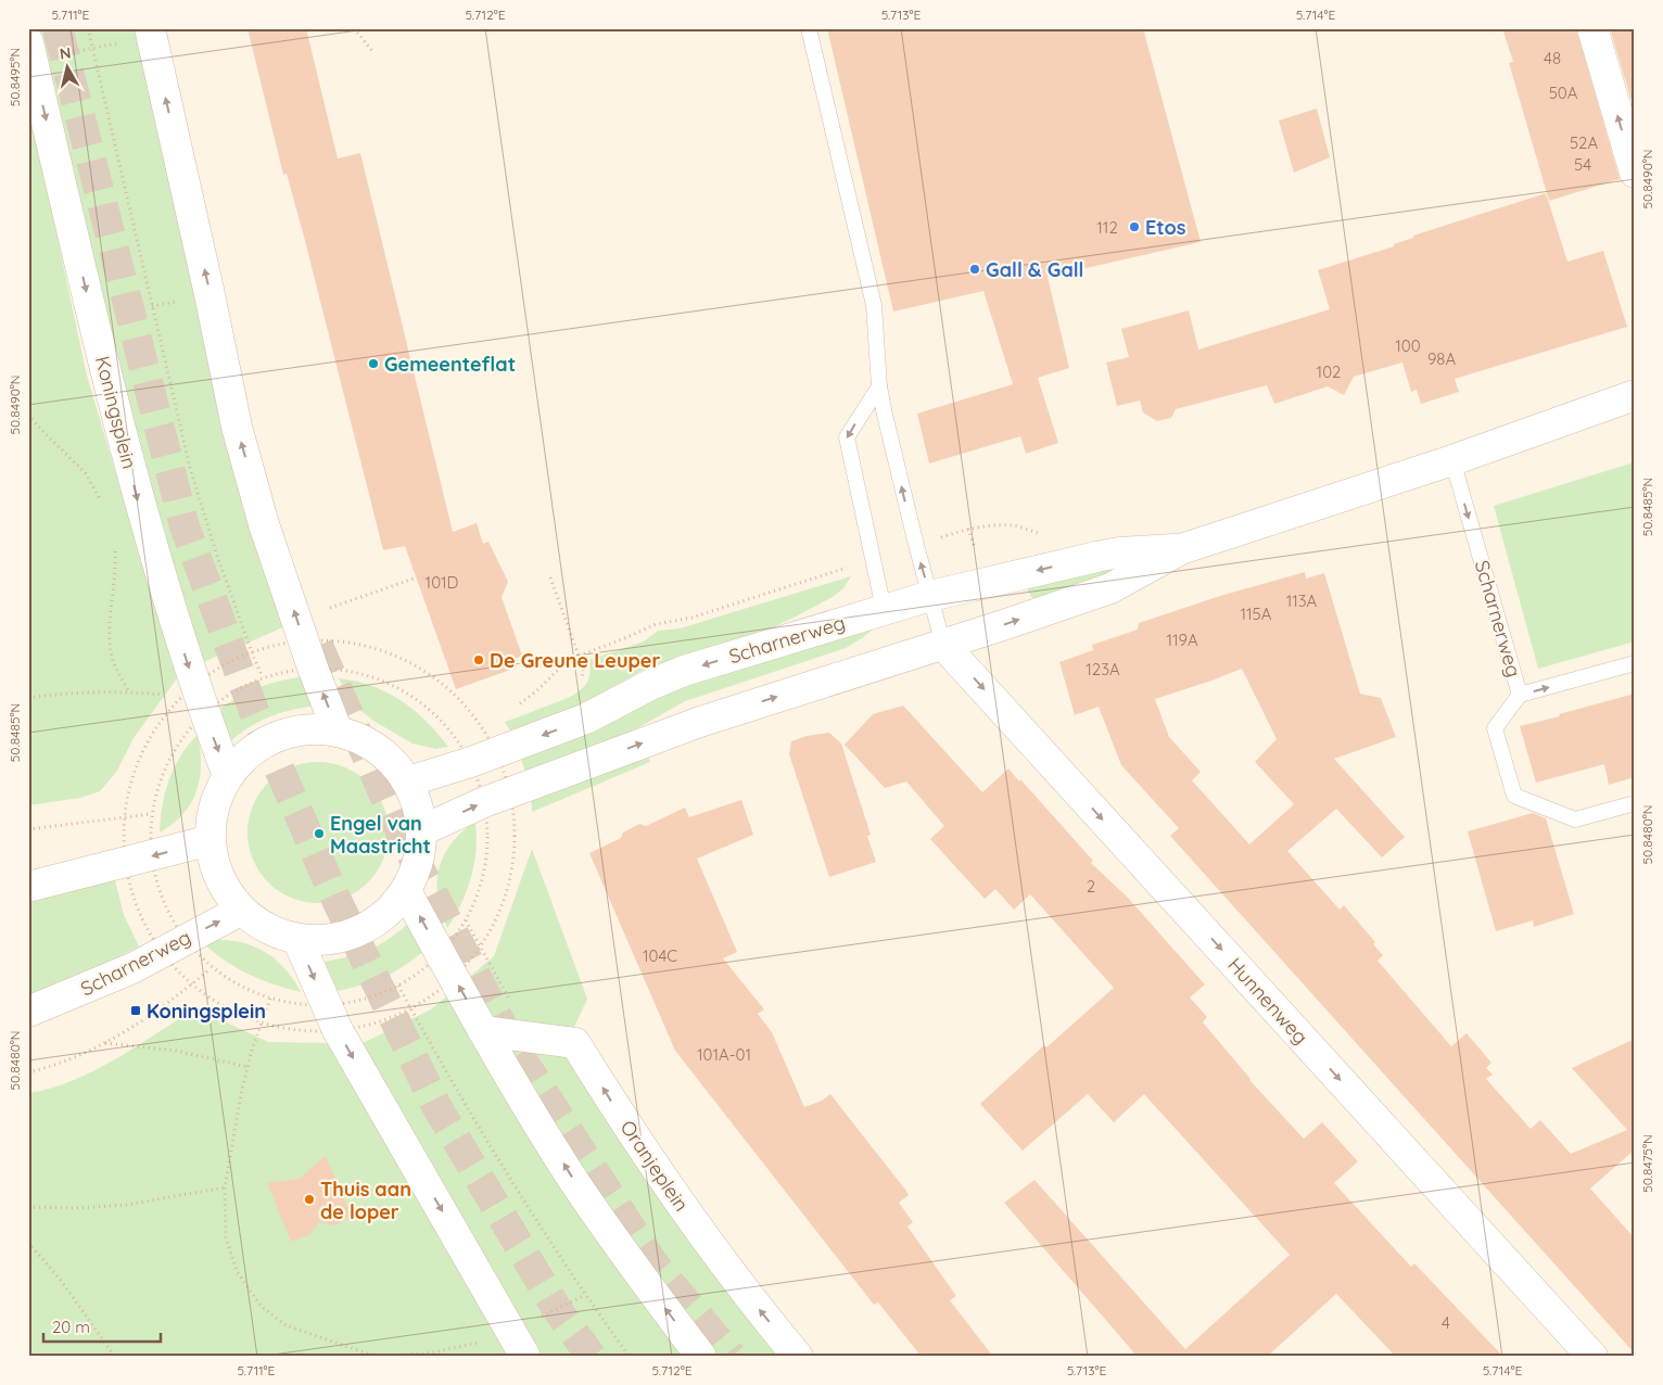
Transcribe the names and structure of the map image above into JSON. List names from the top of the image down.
{
  "streets": {
    "street": [
      "Koningsplein",
      "Scharnerweg",
      "Hunnenweg",
      "Oranjeplein"
    ]
  },
  "crossings": [
    ["Scharnerweg", "Hunnenweg"]
  ],
  "one_way": ["Hunnenweg"],
  "places": {
    "other": [
      "Etos",
      "Gall & Gall",
      "Gemeenteflat",
      "De Greune Leuper",
      "Engel van Maastricht",
      "Thuis aan de loper"
    ],
    "transit": ["Koningsplein"]
  },
  "house_numbers": [
    "48",
    "50A",
    "52A",
    "54",
    "112",
    "100",
    "98A",
    "102",
    "101D",
    "113A",
    "115A",
    "119A",
    "123A",
    "2",
    "104C",
    "101A-01",
    "4"
  ],
  "scale_bar": "20 m",
  "north": "top",
  "coordinates": [
    "5.711°E",
    "5.712°E",
    "5.713°E",
    "5.714°E",
    "50.8495°N",
    "50.8490°N",
    "50.8485°N",
    "50.8480°N",
    "50.8475°N"
  ]
}
